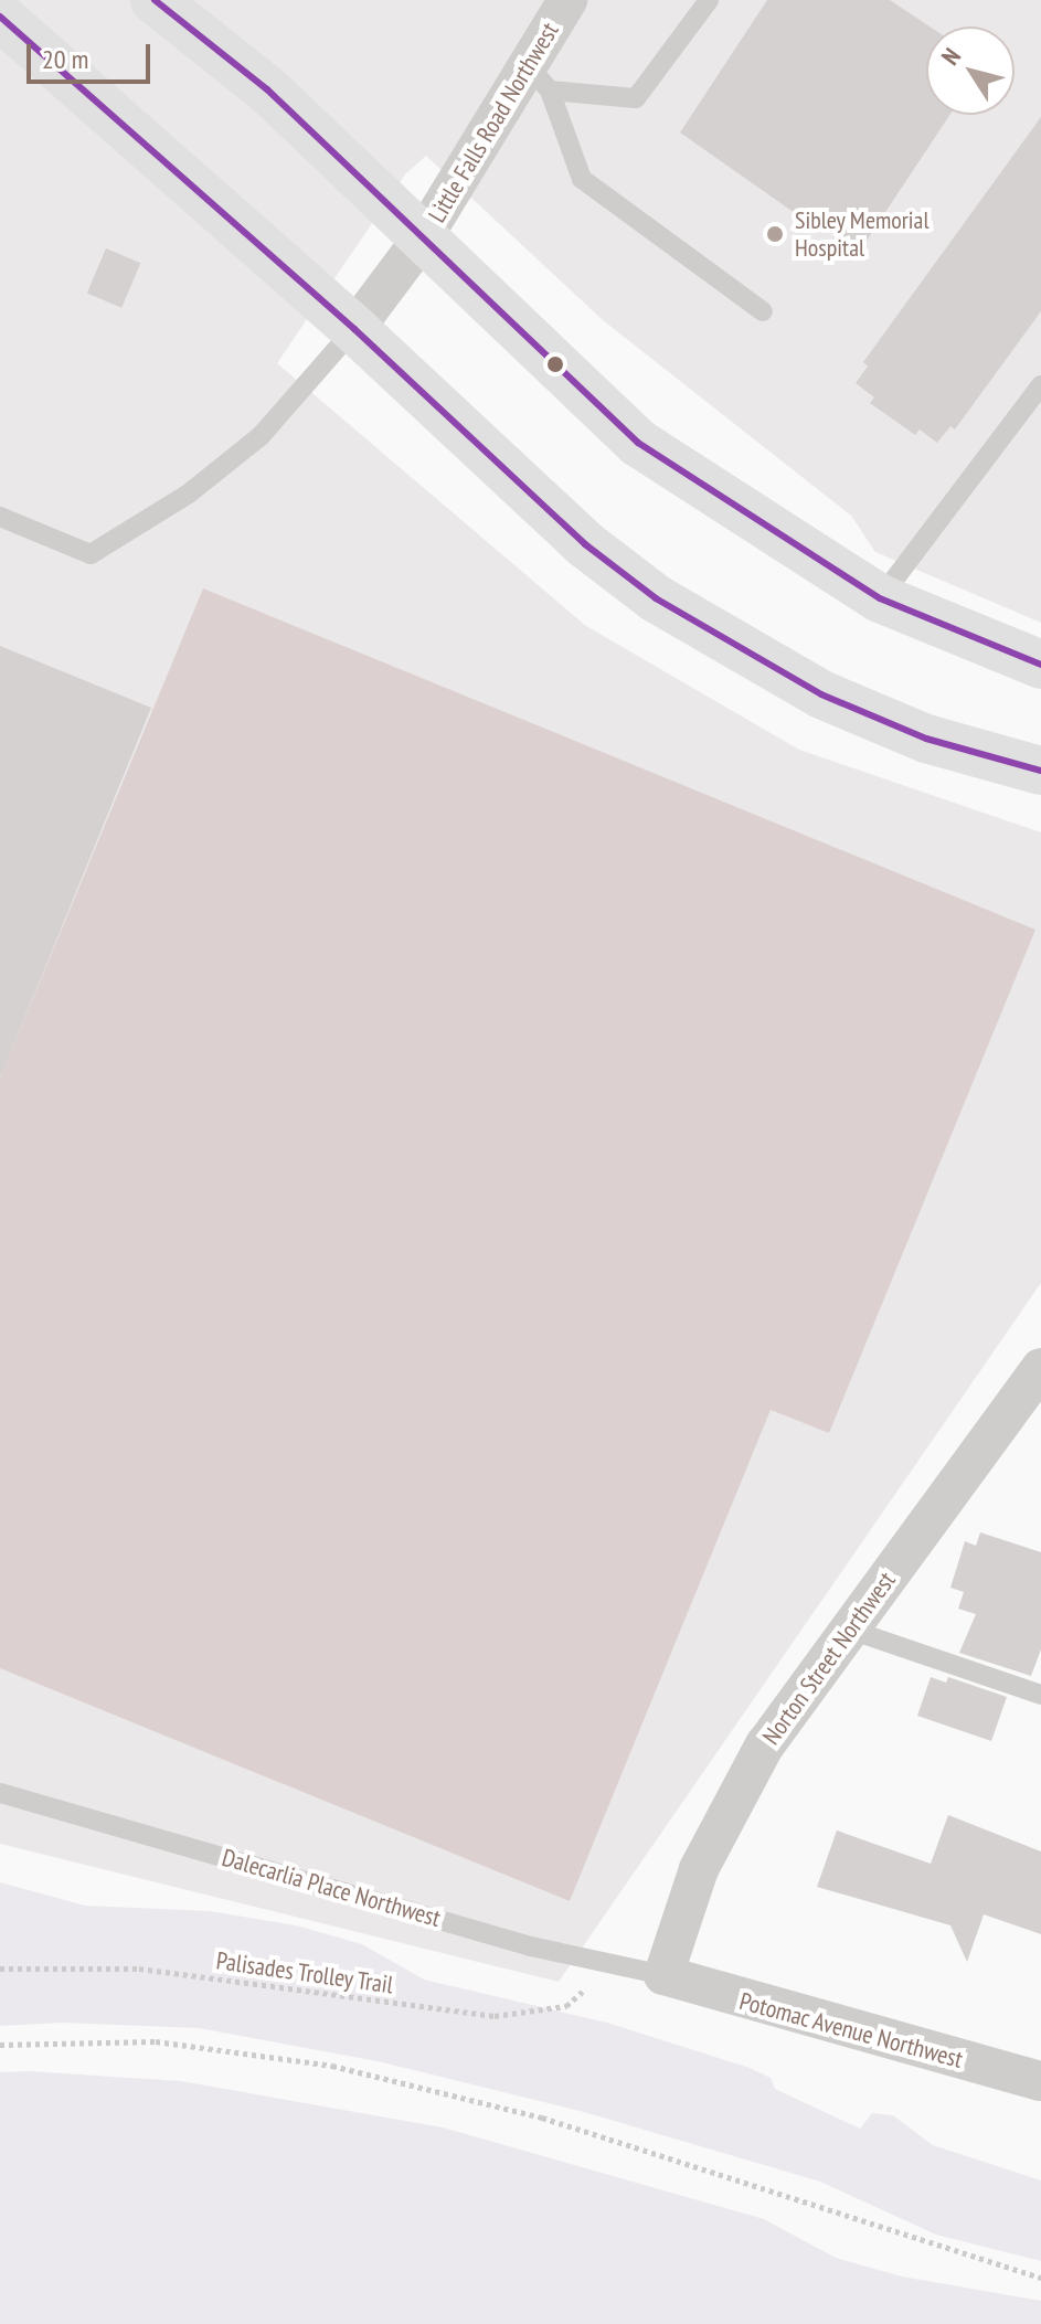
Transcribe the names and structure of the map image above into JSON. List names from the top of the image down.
{
  "streets": {
    "street": ["Little Falls Road Northwest", "Norton Street Northwest", "Potomac Avenue Northwest"],
    "lane": ["Dalecarlia Place Northwest"],
    "path": ["Palisades Trolley Trail"]
  },
  "crossings": [
    ["Norton Street Northwest", "Dalecarlia Place Northwest"],
    ["Norton Street Northwest", "Potomac Avenue Northwest"],
    ["Dalecarlia Place Northwest", "Potomac Avenue Northwest"]
  ],
  "places": ["Sibley Memorial Hospital"],
  "scale_bar": "20 m",
  "north": "top left"
}
